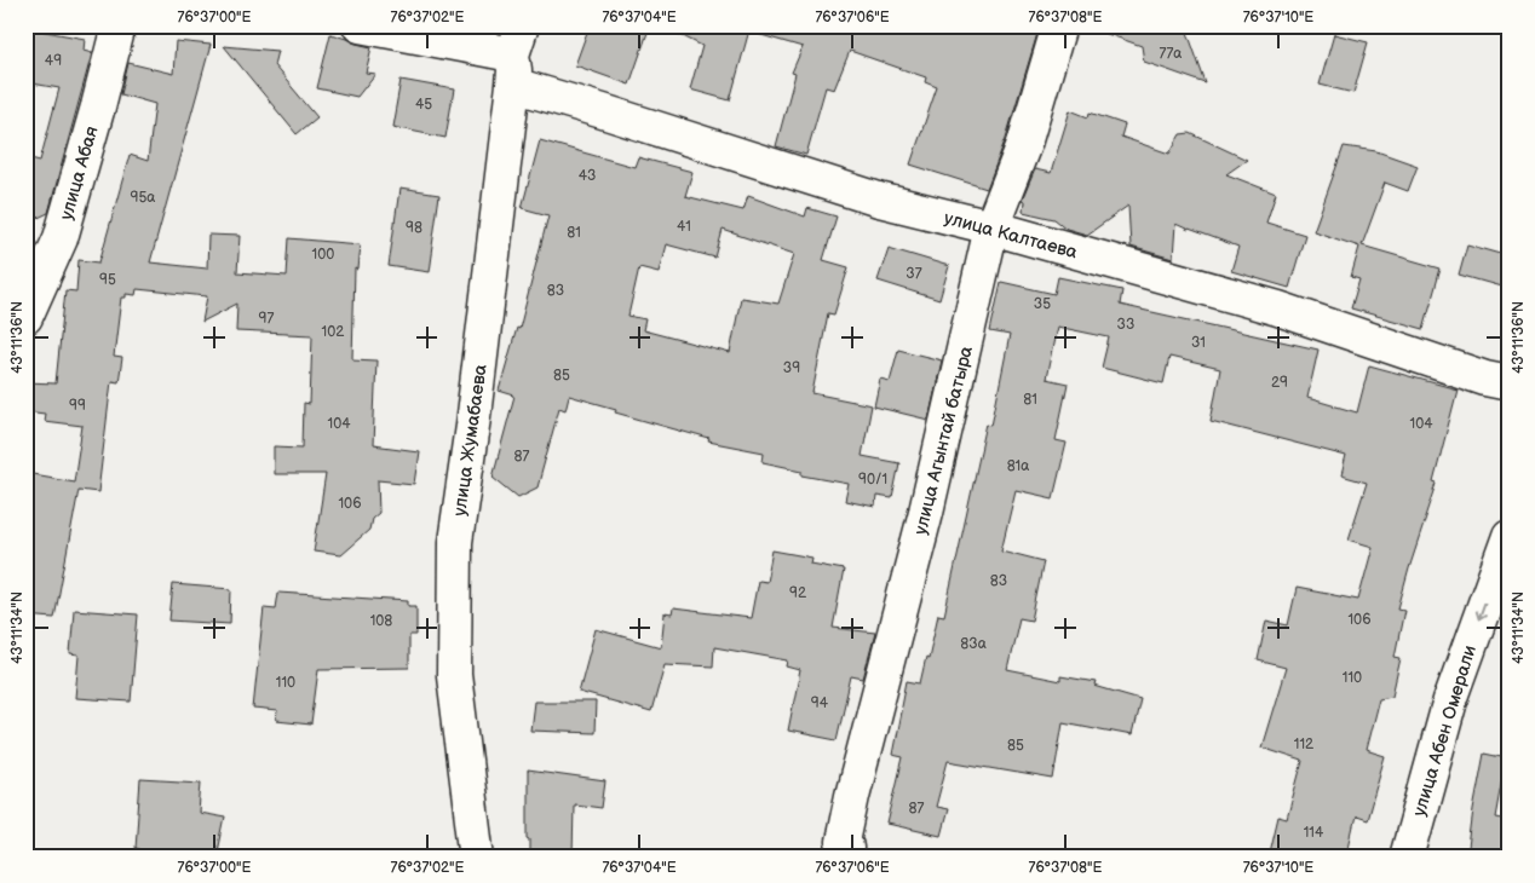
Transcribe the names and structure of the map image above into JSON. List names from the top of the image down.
{
  "streets": {
    "street": [
      "улица Абая",
      "улица Калтаева",
      "улица Жумабаева",
      "улица Агынтай батыра",
      "улица Абен Омерали"
    ]
  },
  "crossings": [
    ["улица Калтаева", "улица Жумабаева"],
    ["улица Калтаева", "улица Агынтай батыра"]
  ],
  "one_way": ["улица Абен Омерали"],
  "house_numbers": [
    "77а",
    "49",
    "45",
    "43",
    "95а",
    "41",
    "98",
    "81",
    "100",
    "37",
    "95",
    "83",
    "35",
    "97",
    "33",
    "102",
    "31",
    "39",
    "85",
    "29",
    "81",
    "99",
    "104",
    "104",
    "87",
    "81а",
    "90/1",
    "106",
    "83",
    "92",
    "106",
    "108",
    "83а",
    "110",
    "110",
    "94",
    "112",
    "85",
    "87",
    "114"
  ],
  "coordinates": [
    "76°37'00\"E",
    "76°37'02\"E",
    "76°37'04\"E",
    "76°37'06\"E",
    "76°37'08\"E",
    "76°37'10\"E",
    "43°11'36\"N",
    "43°11'34\"N"
  ]
}
